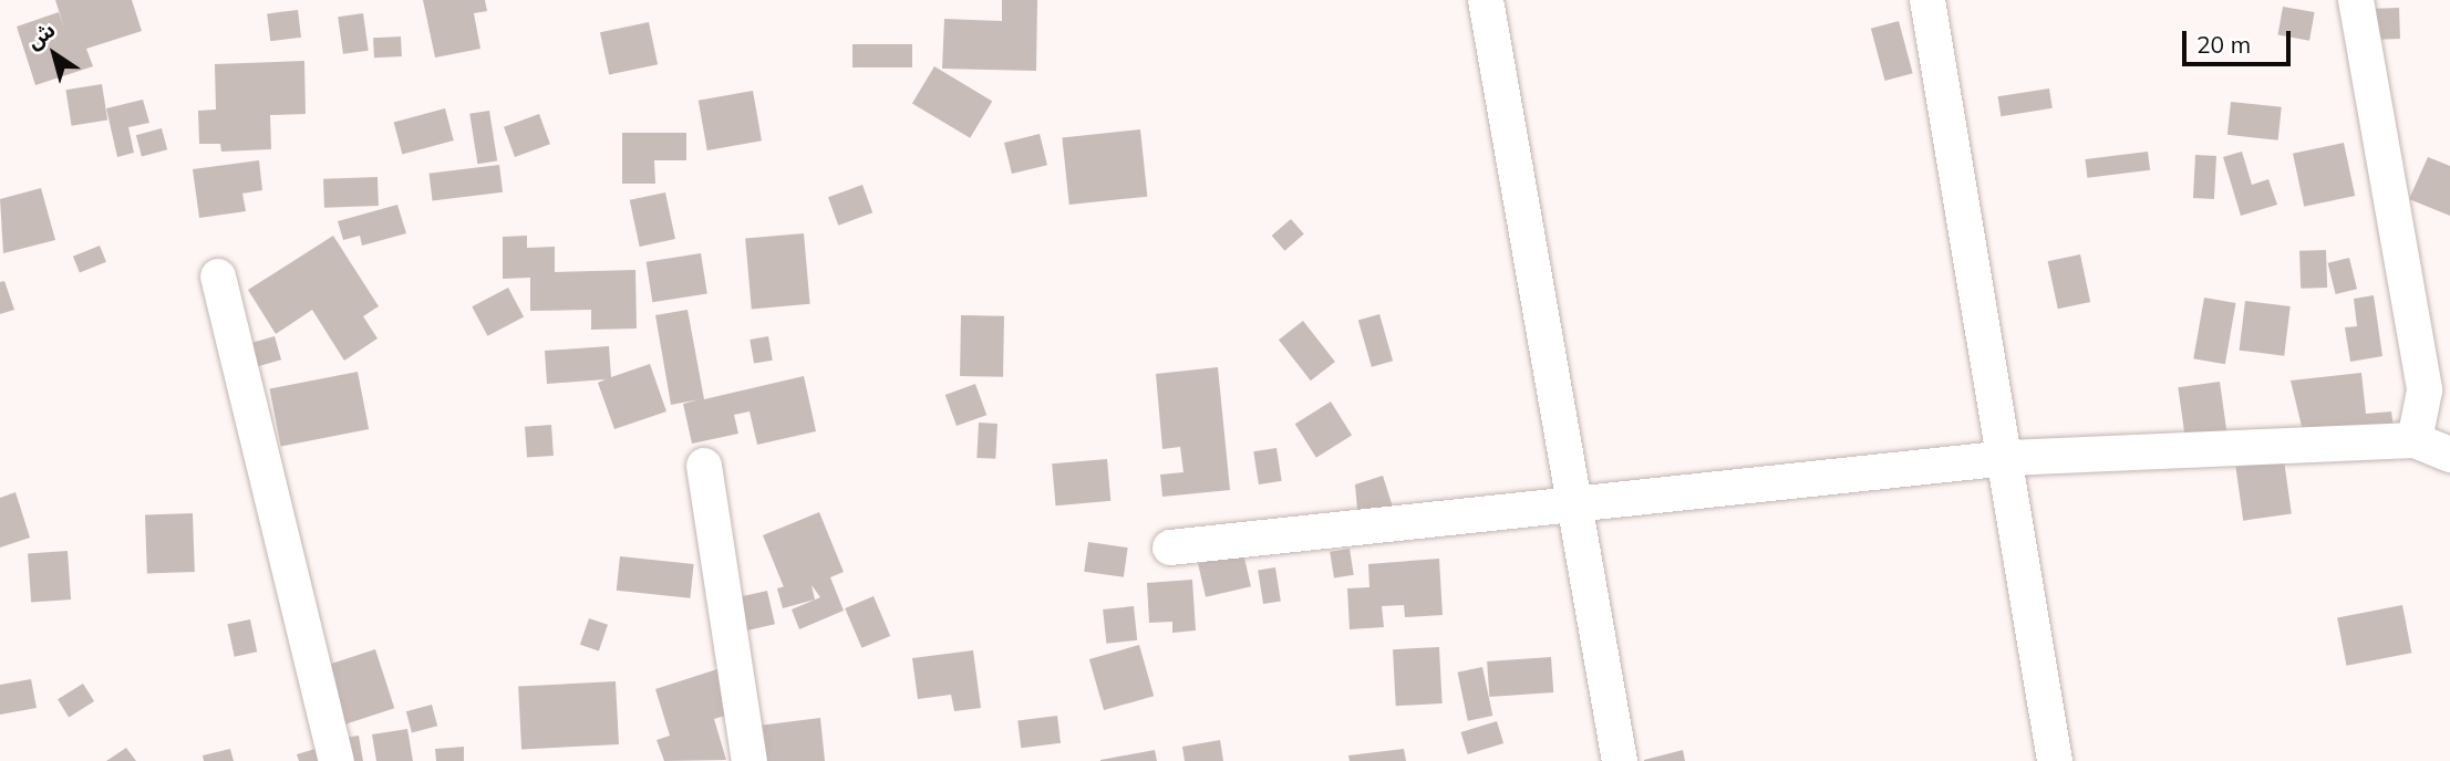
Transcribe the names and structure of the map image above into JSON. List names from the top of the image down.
{
  "scale_bar": "20 m",
  "north": "top left"
}
